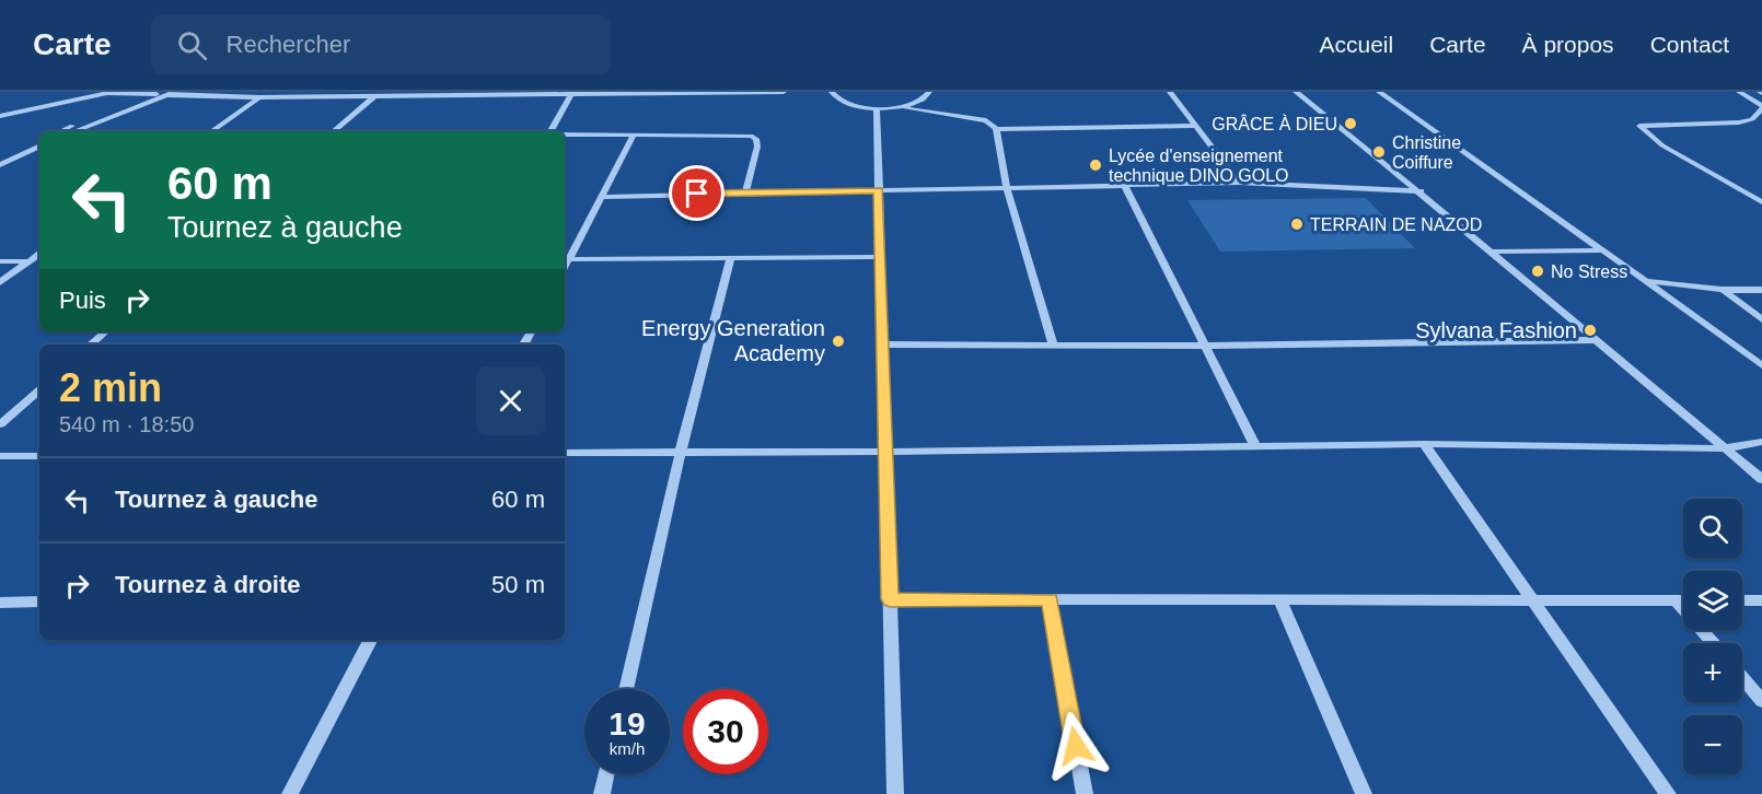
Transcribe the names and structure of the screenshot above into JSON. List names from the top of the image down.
{
  "places": [
    "GRÂCE À DIEU",
    "Christine Coiffure",
    "Lycée d'enseignement technique DINO GOLO",
    "TERRAIN DE NAZOD",
    "No Stress",
    "Sylvana Fashion",
    "Energy Generation Academy"
  ],
  "page": {
    "header": "Carte",
    "search": "Rechercher",
    "nav": [
      "Accueil",
      "Carte",
      "À propos",
      "Contact"
    ],
    "turn": ["60 m", "Tournez à gauche"],
    "then": "Puis",
    "heading": ["2 min", "540 m · 18:50"],
    "list": [
      {
        "name": "Tournez à gauche",
        "value": "60 m"
      },
      {
        "name": "Tournez à droite",
        "value": "50 m"
      }
    ],
    "map_buttons": ["+", "−"],
    "speed": "19 km/h",
    "limit": "30"
  }
}
